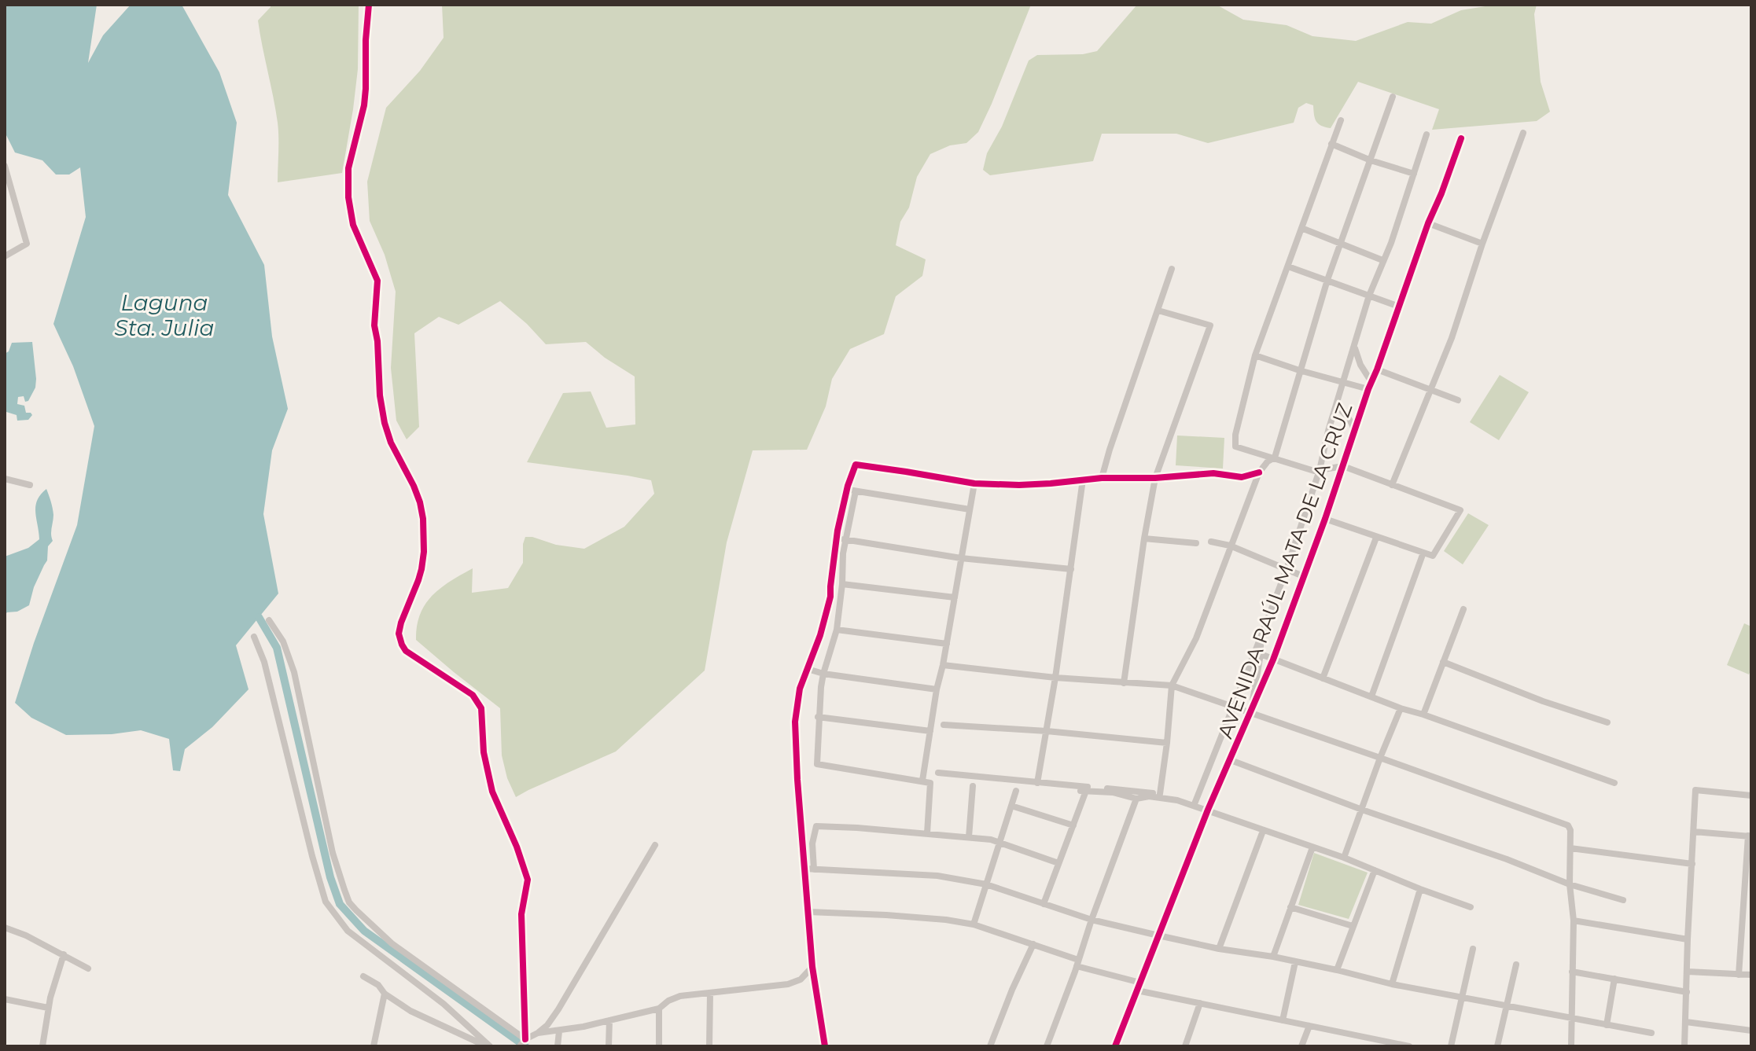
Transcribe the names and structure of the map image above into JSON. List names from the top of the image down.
{
  "streets": {
    "street": ["AVENIDA RAÚL MATA DE LA CRUZ"]
  },
  "water": ["Laguna Sta. Julia"]
}
